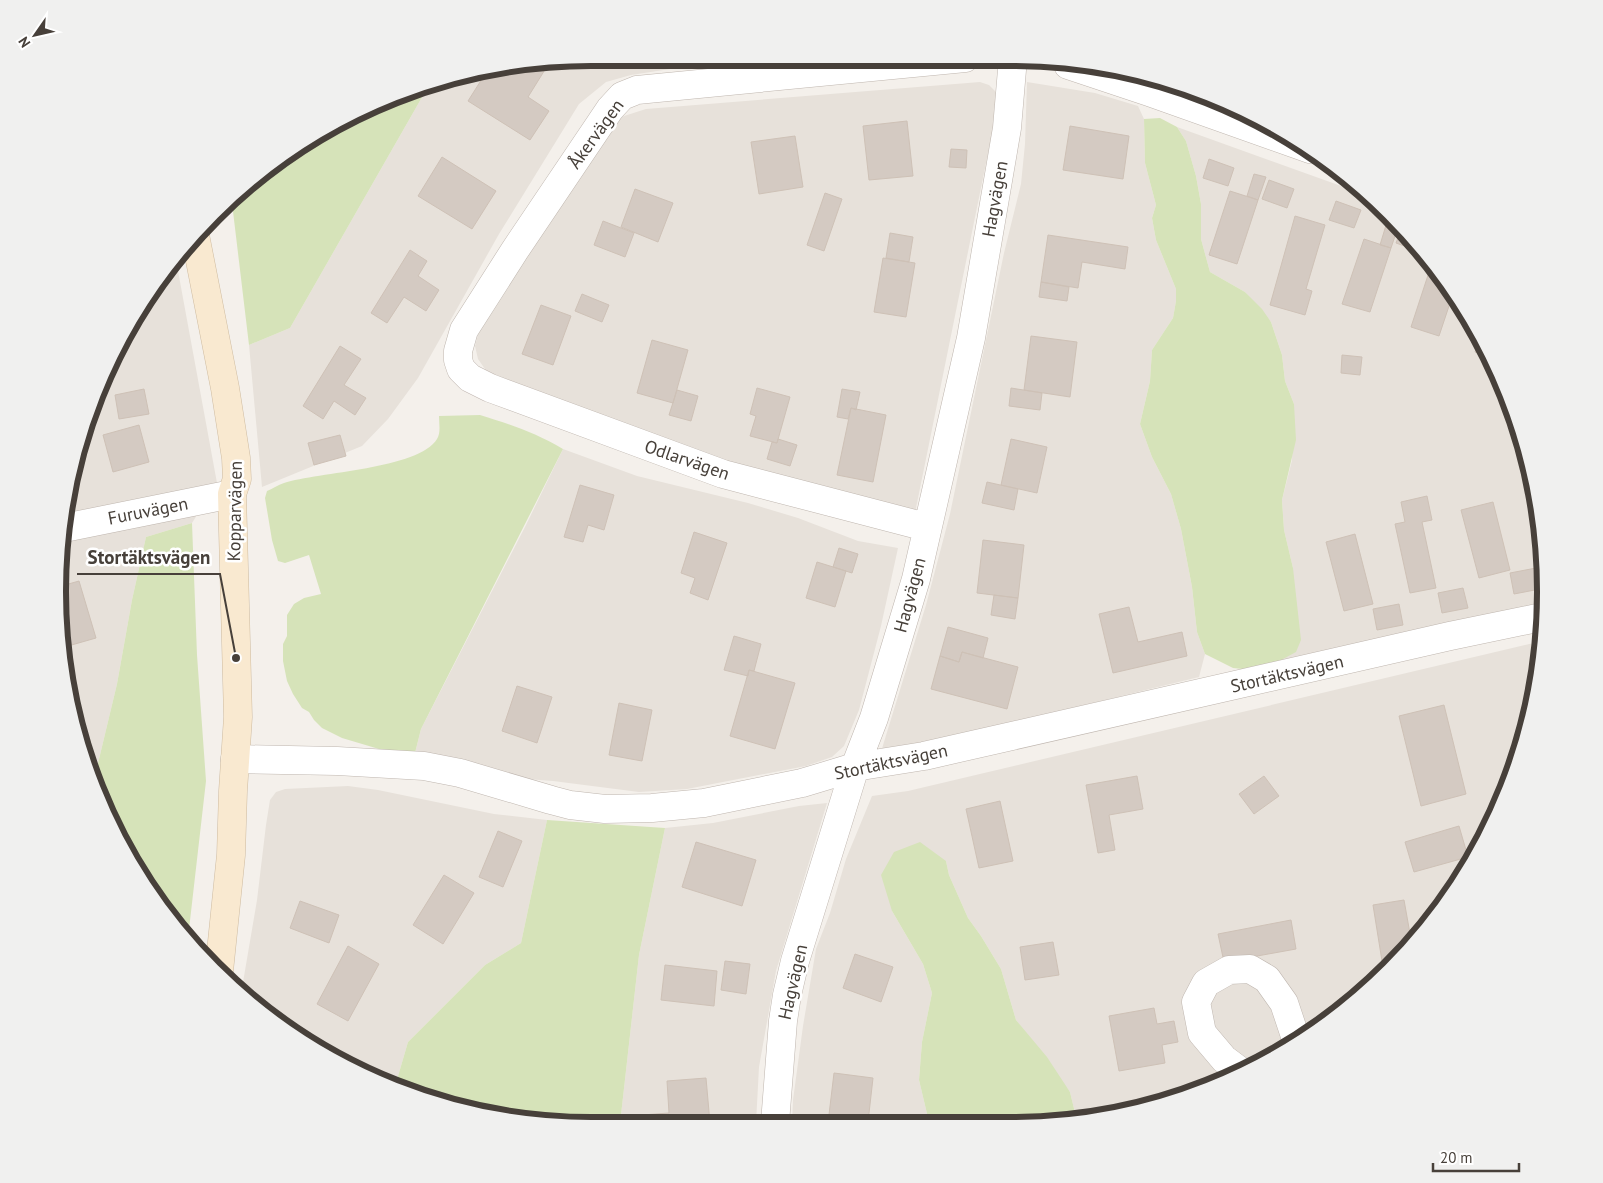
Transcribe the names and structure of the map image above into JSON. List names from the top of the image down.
{
  "streets": {
    "street": [
      "Åkervägen",
      "Hagvägen",
      "Odlarvägen",
      "Furuvägen",
      "Kopparvägen",
      "Stortäktsvägen"
    ]
  },
  "crossings": [
    ["Åkervägen", "Odlarvägen"],
    ["Hagvägen", "Odlarvägen"],
    ["Hagvägen", "Stortäktsvägen"],
    ["Furuvägen", "Kopparvägen"],
    ["Kopparvägen", "Stortäktsvägen"]
  ],
  "places": ["Stortäktsvägen"],
  "scale_bar": "20 m",
  "north": "bottom left"
}
